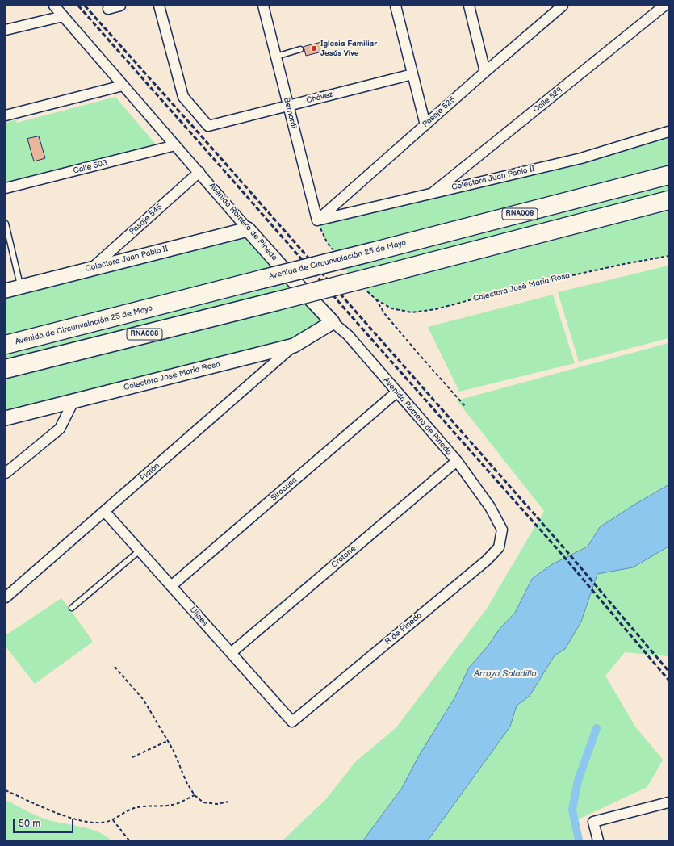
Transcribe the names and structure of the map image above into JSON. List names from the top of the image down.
{
  "streets": {
    "highway": ["RNA008", "Avenida de Circunvalación 25 de Mayo"],
    "main road": ["Colectora Juan Pablo II", "Avenida Romero de Pineda", "Colectora José María Rosa"],
    "street": [
      "Chávez",
      "Calle 529",
      "Pasaje 525",
      "Bernardi",
      "Calle 503",
      "Pasaje 545",
      "Platón",
      "Siracusa",
      "Crotone",
      "Ulises",
      "R de Pineda"
    ]
  },
  "crossings": [
    ["Chávez", "Bernardi"],
    ["Calle 529", "Colectora Juan Pablo II"],
    ["Pasaje 525", "Bernardi"],
    ["Pasaje 525", "Colectora Juan Pablo II"],
    ["Bernardi", "Colectora Juan Pablo II"],
    ["Calle 503", "Avenida Romero de Pineda"],
    ["Colectora Juan Pablo II", "Pasaje 545"],
    ["Colectora Juan Pablo II", "Avenida Romero de Pineda"],
    ["RNA008", "Avenida de Circunvalación 25 de Mayo"],
    ["Pasaje 545", "Avenida Romero de Pineda"],
    ["Avenida Romero de Pineda", "Colectora José María Rosa"],
    ["Avenida Romero de Pineda", "Siracusa"],
    ["Avenida Romero de Pineda", "Crotone"],
    ["Avenida Romero de Pineda", "R de Pineda"],
    ["Colectora José María Rosa", "Platón"],
    ["Platón", "Ulises"],
    ["Siracusa", "Ulises"],
    ["Crotone", "Ulises"],
    ["Ulises", "R de Pineda"]
  ],
  "water": ["Arroyo Saladillo"],
  "places": ["Iglesia Familiar Jesús Vive"],
  "scale_bar": "50 m"
}
